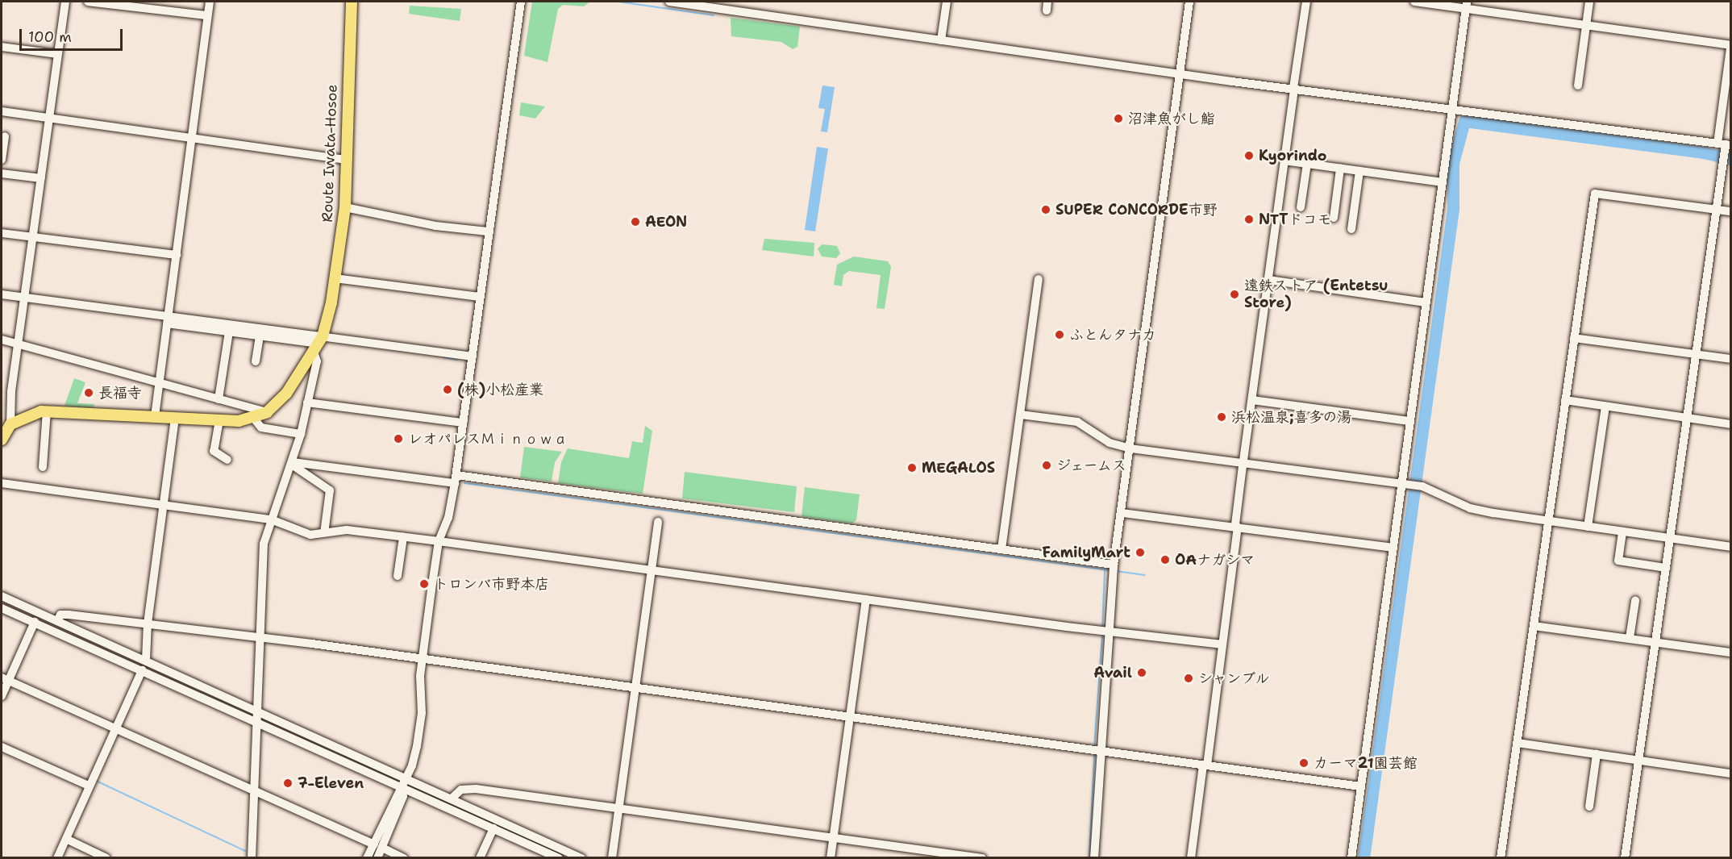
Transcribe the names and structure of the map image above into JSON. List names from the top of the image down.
{
  "streets": {
    "main road": ["Route Iwata-Hosoe"]
  },
  "places": [
    "沼津魚がし鮨",
    "Kyorindo",
    "SUPER CONCORDE市野",
    "NTTドコモ",
    "AEON",
    "遠鉄ストア (Entetsu Store)",
    "ふとんタナカ",
    "(株)小松産業",
    "長福寺",
    "浜松温泉;喜多の湯",
    "レオパレスＭｉｎｏｗａ",
    "ジェームス",
    "MEGALOS",
    "FamilyMart",
    "OAナガシマ",
    "トロンバ市野本店",
    "Avail",
    "シャンブル",
    "カーマ21園芸館",
    "7-Eleven"
  ],
  "scale_bar": "100 m"
}
